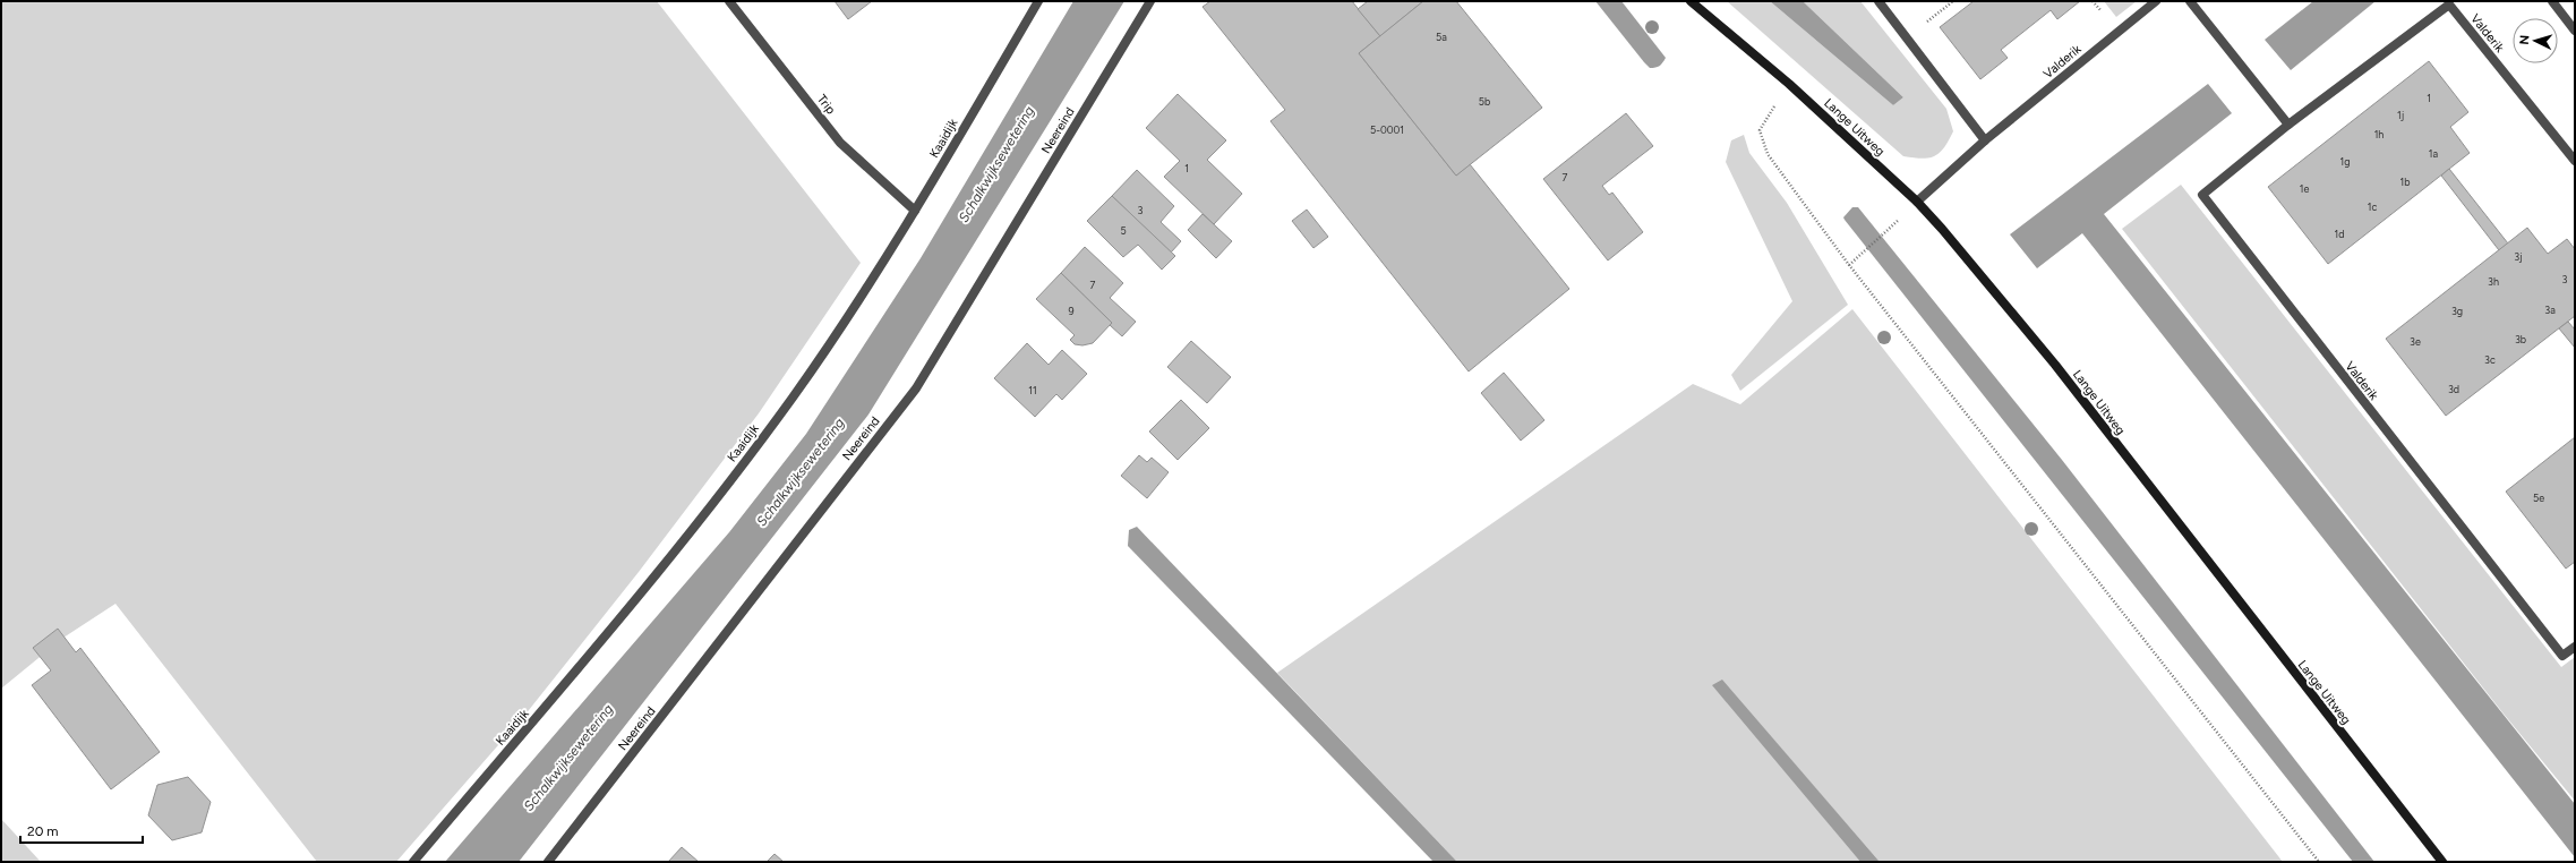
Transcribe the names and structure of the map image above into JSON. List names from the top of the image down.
{
  "streets": {
    "street": [
      "Valderik",
      "Trip",
      "Lange Uitweg",
      "Neereind",
      "Kaaidijk"
    ]
  },
  "crossings": [
    ["Valderik", "Lange Uitweg"],
    ["Trip", "Kaaidijk"]
  ],
  "water": ["Schalkwijksewetering"],
  "house_numbers": [
    "5a",
    "1",
    "5b",
    "1j",
    "5-0001",
    "1h",
    "1a",
    "1g",
    "1",
    "7",
    "1b",
    "1e",
    "1c",
    "3",
    "5",
    "1d",
    "3j",
    "3",
    "3h",
    "7",
    "3a",
    "9",
    "3g",
    "3b",
    "3e",
    "3c",
    "3d",
    "11",
    "5e"
  ],
  "scale_bar": "20 m",
  "north": "left"
}
